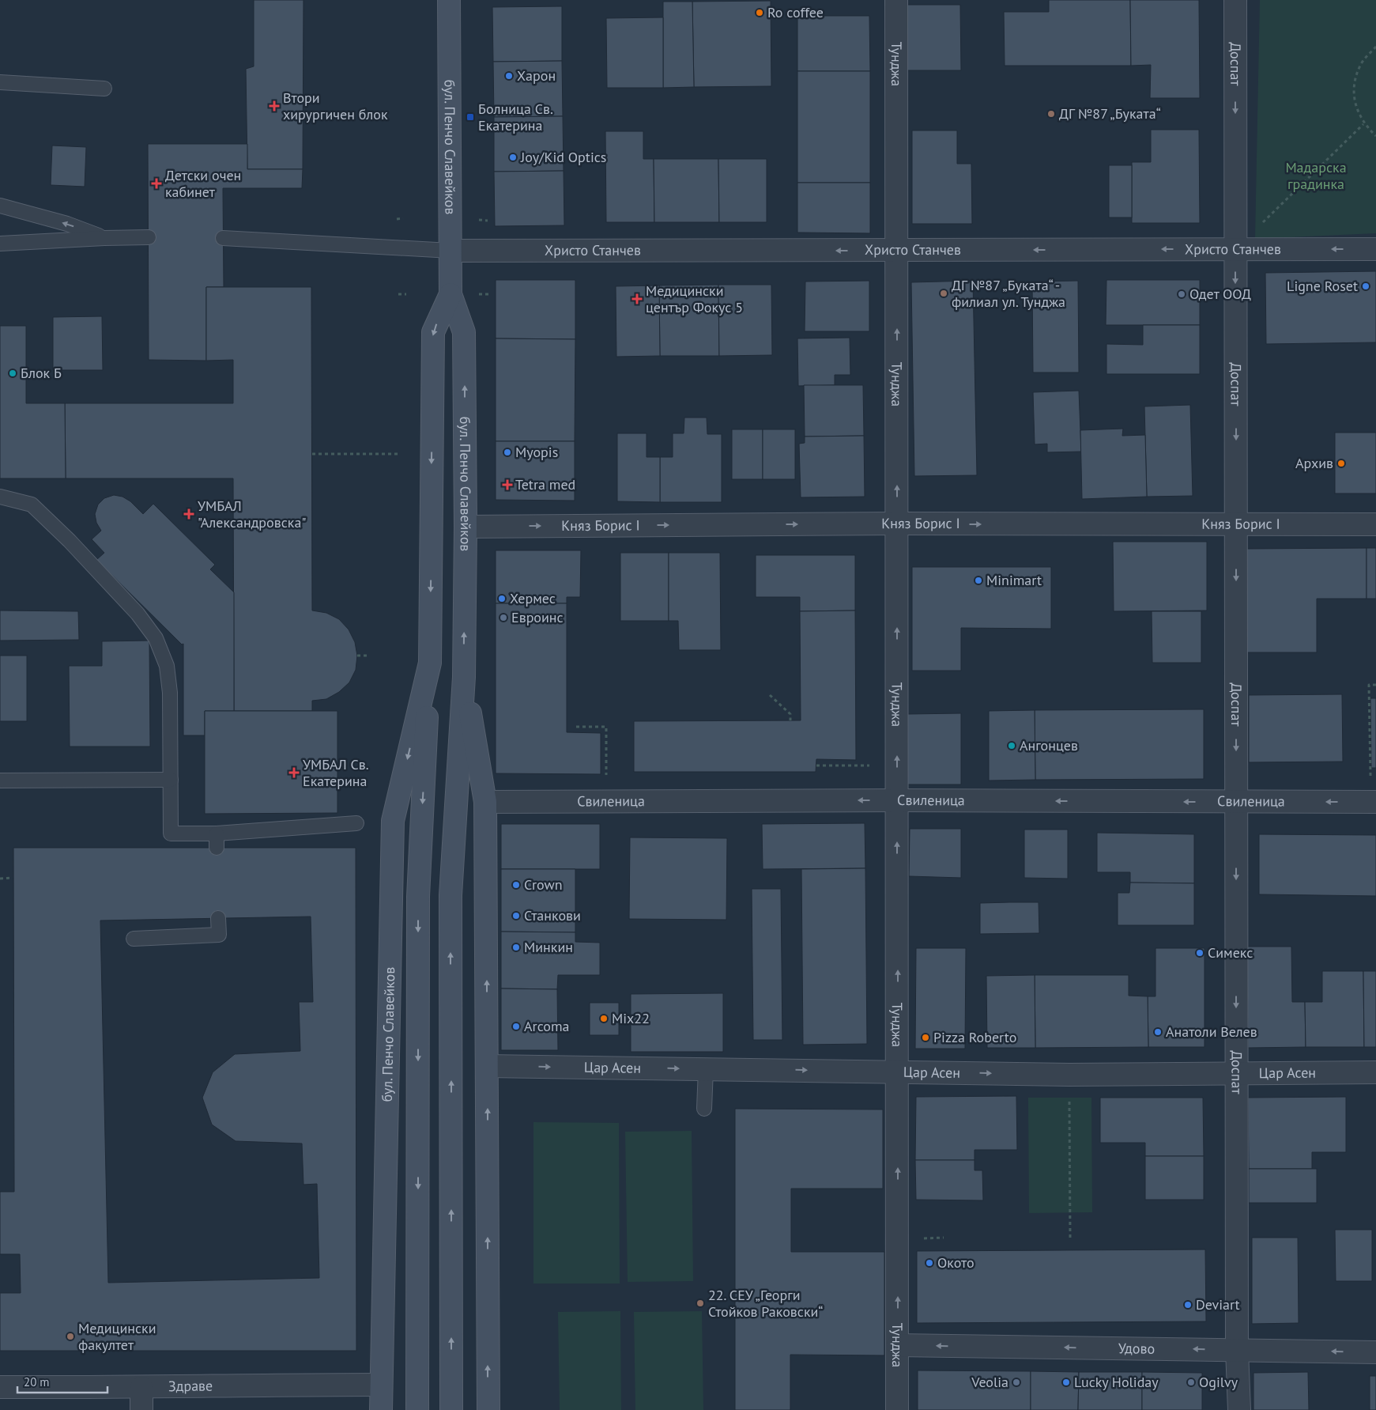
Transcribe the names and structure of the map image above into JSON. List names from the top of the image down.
{
  "streets": {
    "main road": ["бул. Пенчо Славейков"],
    "street": [
      "Тунджа",
      "Доспат",
      "Христо Станчев",
      "Княз Борис I",
      "Свиленица",
      "Цар Асен",
      "Удово",
      "Здраве"
    ]
  },
  "crossings": [
    ["Тунджа", "Христо Станчев"],
    ["Тунджа", "Княз Борис I"],
    ["Тунджа", "Свиленица"],
    ["Тунджа", "Цар Асен"],
    ["Тунджа", "Удово"],
    ["Доспат", "Христо Станчев"],
    ["Доспат", "Княз Борис I"],
    ["Доспат", "Свиленица"],
    ["Доспат", "Цар Асен"],
    ["Доспат", "Удово"],
    ["бул. Пенчо Славейков", "Христо Станчев"],
    ["бул. Пенчо Славейков", "Княз Борис I"],
    ["бул. Пенчо Славейков", "Свиленица"],
    ["бул. Пенчо Славейков", "Цар Асен"],
    ["бул. Пенчо Славейков", "Здраве"]
  ],
  "one_way": [
    "Тунджа",
    "Доспат",
    "Христо Станчев",
    "Княз Борис I",
    "Свиленица",
    "Цар Асен",
    "Удово"
  ],
  "parks": ["Мадарска градинка"],
  "places": {
    "other": [
      "Ro coffee",
      "Харон",
      "ДГ №87 „Буката“",
      "Joy/Kid Optics",
      "Ligne Roset",
      "ДГ №87 „Буката“ - филиал ул. Тунджа",
      "Одет ООД",
      "Блок Б",
      "Myopis",
      "Архив",
      "Minimart",
      "Хермес",
      "Евроинс",
      "Ангонцев",
      "Crown",
      "Станкови",
      "Минкин",
      "Симекс",
      "Mix22",
      "Arcoma",
      "Анатоли Велев",
      "Pizza Roberto",
      "Окото",
      "22. СЕУ „Георги Стойков Раковски“",
      "Deviart",
      "Медицински факултет",
      "Veolia",
      "Lucky Holiday",
      "Ogilvy"
    ],
    "health": [
      "Втори хирургичен блок",
      "Детски очен кабинет",
      "Медицински център Фокус 5",
      "Tetra med",
      "УМБАЛ \"Александровска\"",
      "УМБАЛ Св. Екатерина"
    ],
    "transit": ["Болница Св. Екатерина"]
  },
  "scale_bar": "20 m"
}
